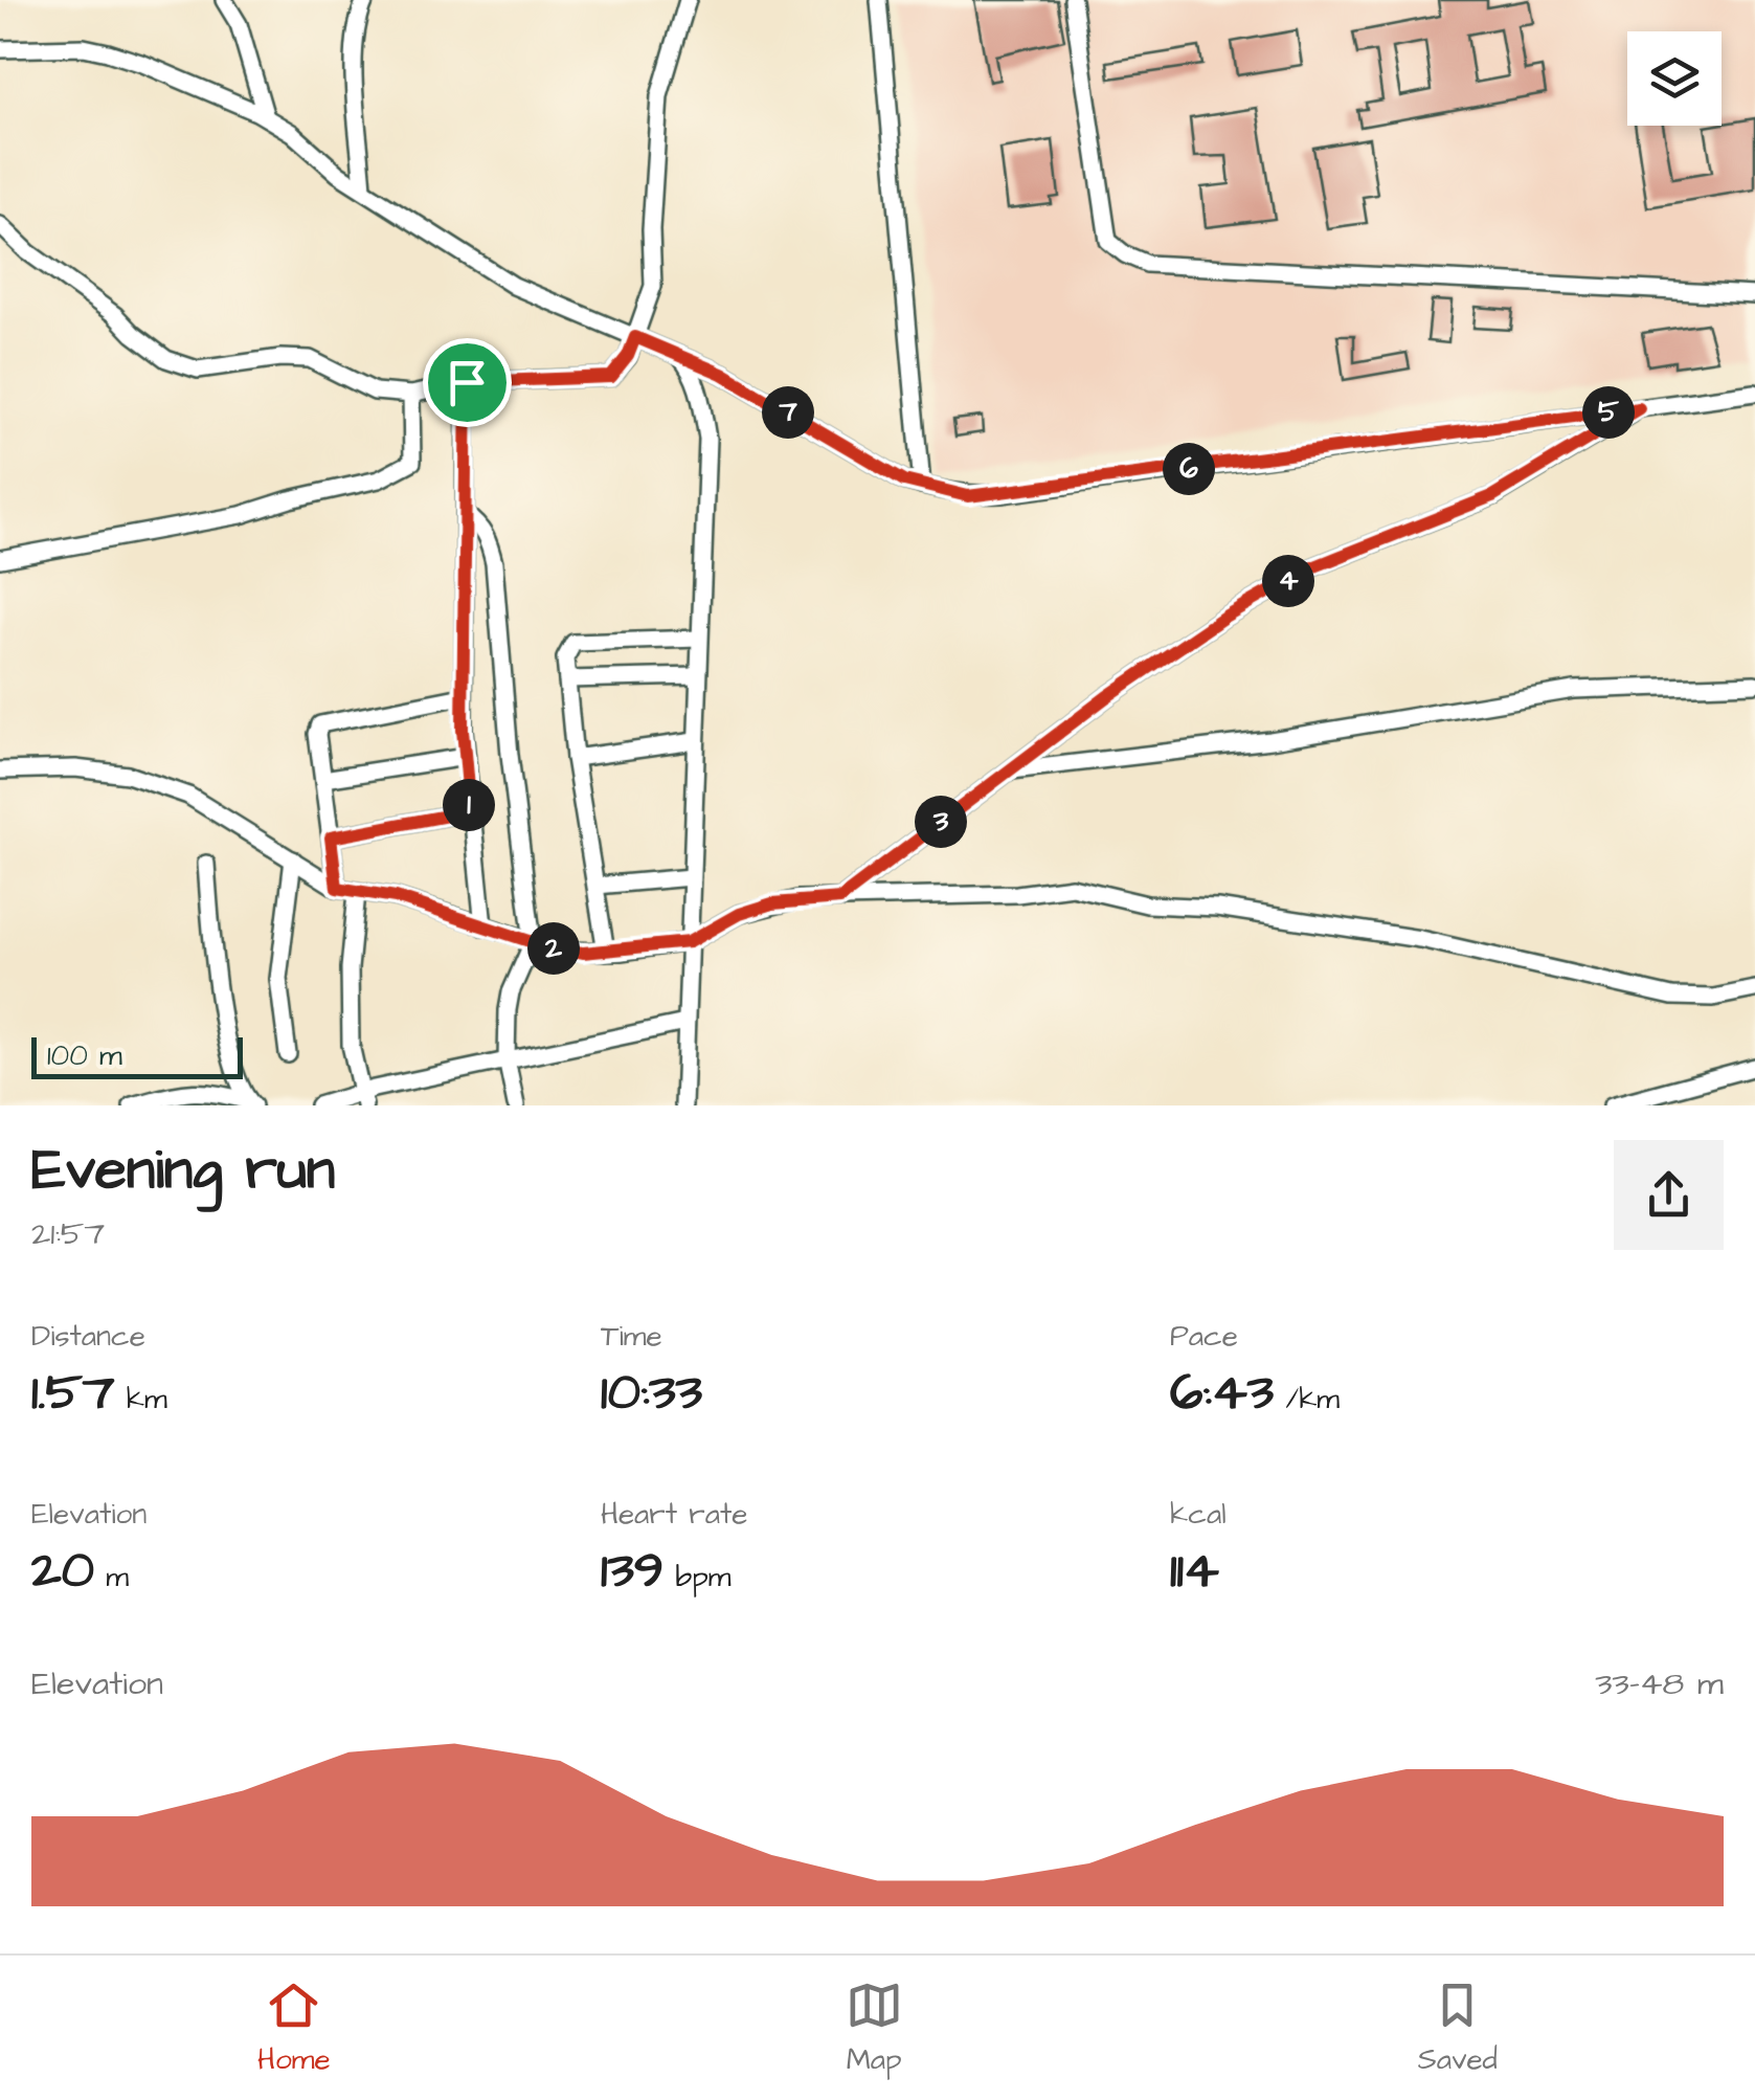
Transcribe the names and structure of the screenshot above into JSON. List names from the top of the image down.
{
  "scale_bar": "100 m",
  "page": {
    "pins": [
      "5",
      "7",
      "6",
      "4",
      "1",
      "3",
      "2"
    ],
    "scale": "100 m",
    "heading": ["Evening run", "21:57"],
    "stats": [
      ["Distance", "1.57 km"],
      ["Time", "10:33"],
      ["Pace", "6:43 /km"],
      ["Elevation", "20 m"],
      ["Heart rate", "139 bpm"],
      ["kcal", "114"]
    ],
    "chart": ["Elevation", "33–48 m"],
    "tabs": ["Home", "Map", "Saved"]
  }
}
